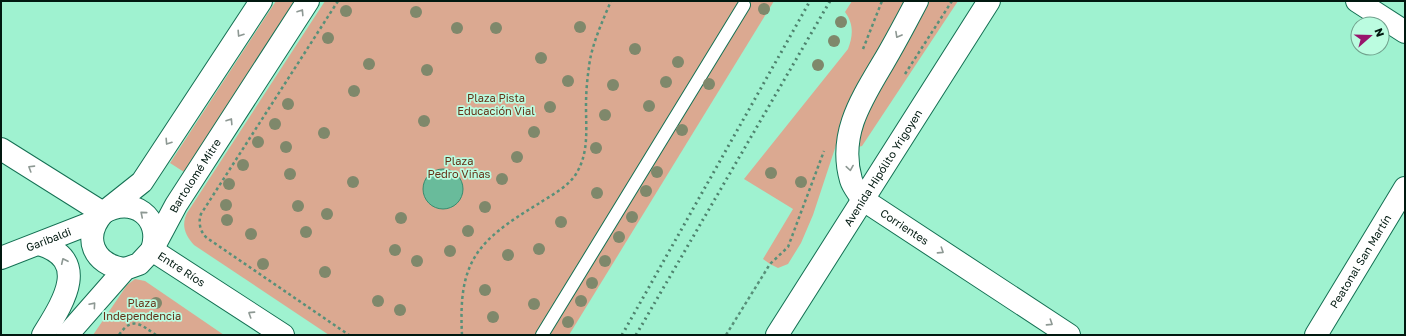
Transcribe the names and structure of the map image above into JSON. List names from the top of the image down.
{
  "streets": {
    "street": [
      "Avenida Hipólito Yrigoyen",
      "Bartolomé Mitre",
      "Corrientes",
      "Garibaldi",
      "Peatonal San Martín",
      "Entre Ríos"
    ]
  },
  "crossings": [
    ["Avenida Hipólito Yrigoyen", "Corrientes"],
    ["Bartolomé Mitre", "Garibaldi"],
    ["Bartolomé Mitre", "Entre Ríos"],
    ["Garibaldi", "Entre Ríos"]
  ],
  "one_way": ["Entre Ríos"],
  "parks": ["Plaza Pista Educación Vial", "Plaza Pedro Viñas", "Plaza Independencia"],
  "north": "right"
}
